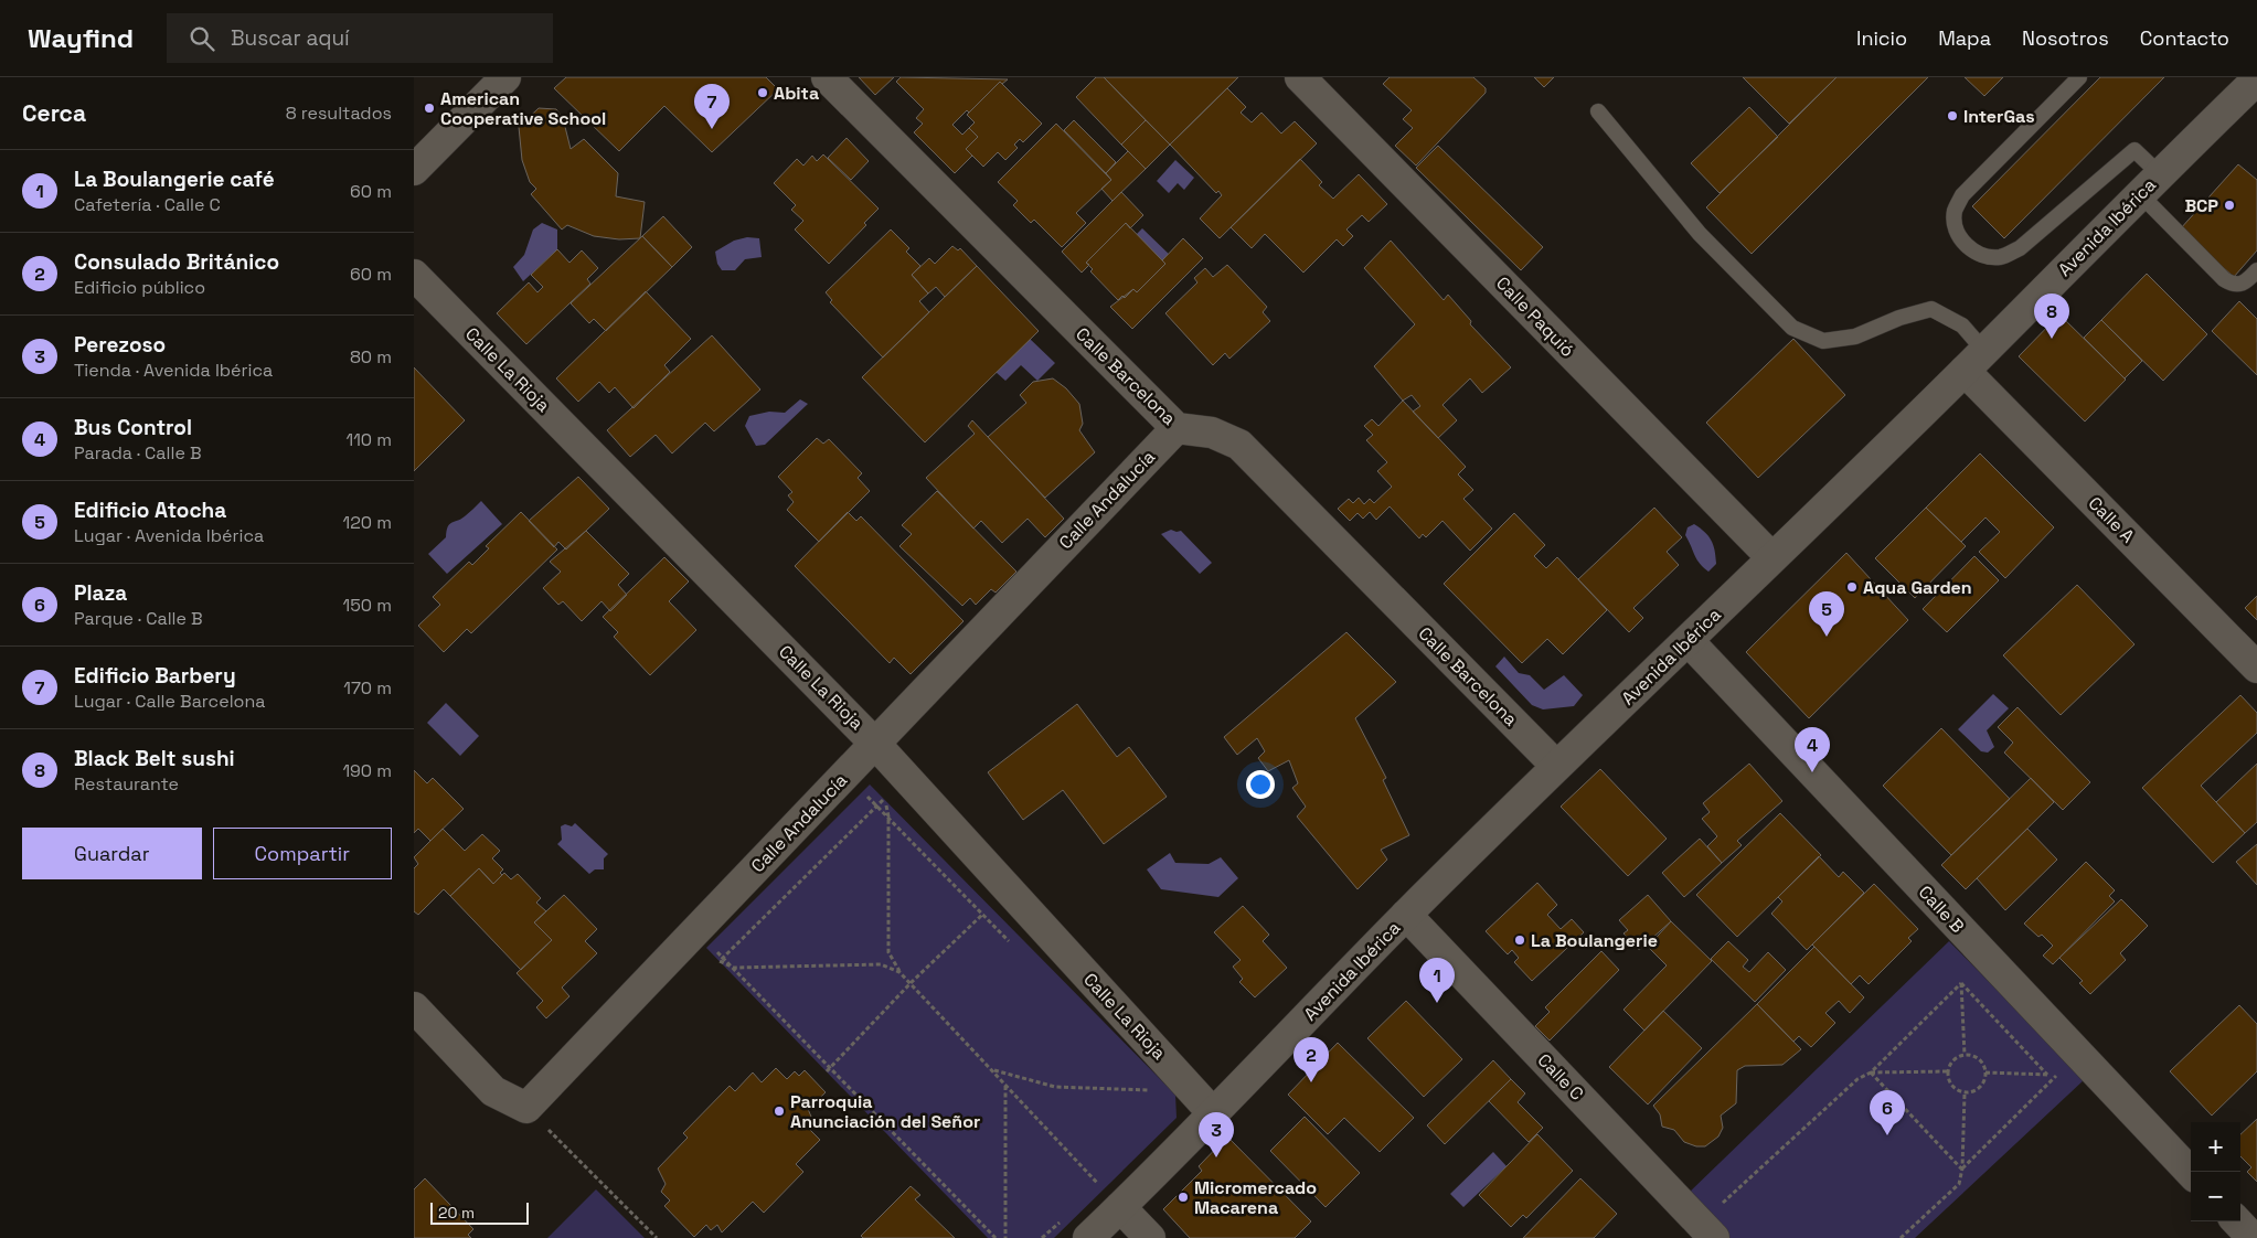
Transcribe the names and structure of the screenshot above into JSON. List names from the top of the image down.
{
  "streets": {
    "street": [
      "Avenida Ibérica",
      "Calle Paquió",
      "Calle La Rioja",
      "Calle Barcelona",
      "Calle Andalucía",
      "Calle A",
      "Calle B",
      "Calle C"
    ]
  },
  "crossings": [
    ["Avenida Ibérica", "Calle Paquió"],
    ["Avenida Ibérica", "Calle La Rioja"],
    ["Avenida Ibérica", "Calle Barcelona"],
    ["Avenida Ibérica", "Calle A"],
    ["Avenida Ibérica", "Calle B"],
    ["Avenida Ibérica", "Calle C"],
    ["Calle La Rioja", "Calle Andalucía"],
    ["Calle Barcelona", "Calle Andalucía"]
  ],
  "places": [
    "Abita",
    "American Cooperative School",
    "InterGas",
    "BCP",
    "Aqua Garden",
    "La Boulangerie",
    "Parroquia Anunciación del Señor",
    "Micromercado Macarena"
  ],
  "scale_bar": "20 m",
  "page": {
    "header": "Wayfind",
    "search": "Buscar aquí",
    "nav": [
      "Inicio",
      "Mapa",
      "Nosotros",
      "Contacto"
    ],
    "heading": ["Cerca", "8 resultados"],
    "pins": [
      "7",
      "8",
      "5",
      "4",
      "1",
      "2",
      "6",
      "3"
    ],
    "list": [
      {
        "mark": "1",
        "name": "La Boulangerie café",
        "note": "Cafetería · Calle C",
        "value": "60 m"
      },
      {
        "mark": "2",
        "name": "Consulado Británico",
        "note": "Edificio público",
        "value": "60 m"
      },
      {
        "mark": "3",
        "name": "Perezoso",
        "note": "Tienda · Avenida Ibérica",
        "value": "80 m"
      },
      {
        "mark": "4",
        "name": "Bus Control",
        "note": "Parada · Calle B",
        "value": "110 m"
      },
      {
        "mark": "5",
        "name": "Edificio Atocha",
        "note": "Lugar · Avenida Ibérica",
        "value": "120 m"
      },
      {
        "mark": "6",
        "name": "Plaza",
        "note": "Parque · Calle B",
        "value": "150 m"
      },
      {
        "mark": "7",
        "name": "Edificio Barbery",
        "note": "Lugar · Calle Barcelona",
        "value": "170 m"
      },
      {
        "mark": "8",
        "name": "Black Belt sushi",
        "note": "Restaurante",
        "value": "190 m"
      }
    ],
    "buttons": ["Guardar", "Compartir"],
    "map_buttons": ["+", "−"],
    "scale": "20 m"
  }
}
